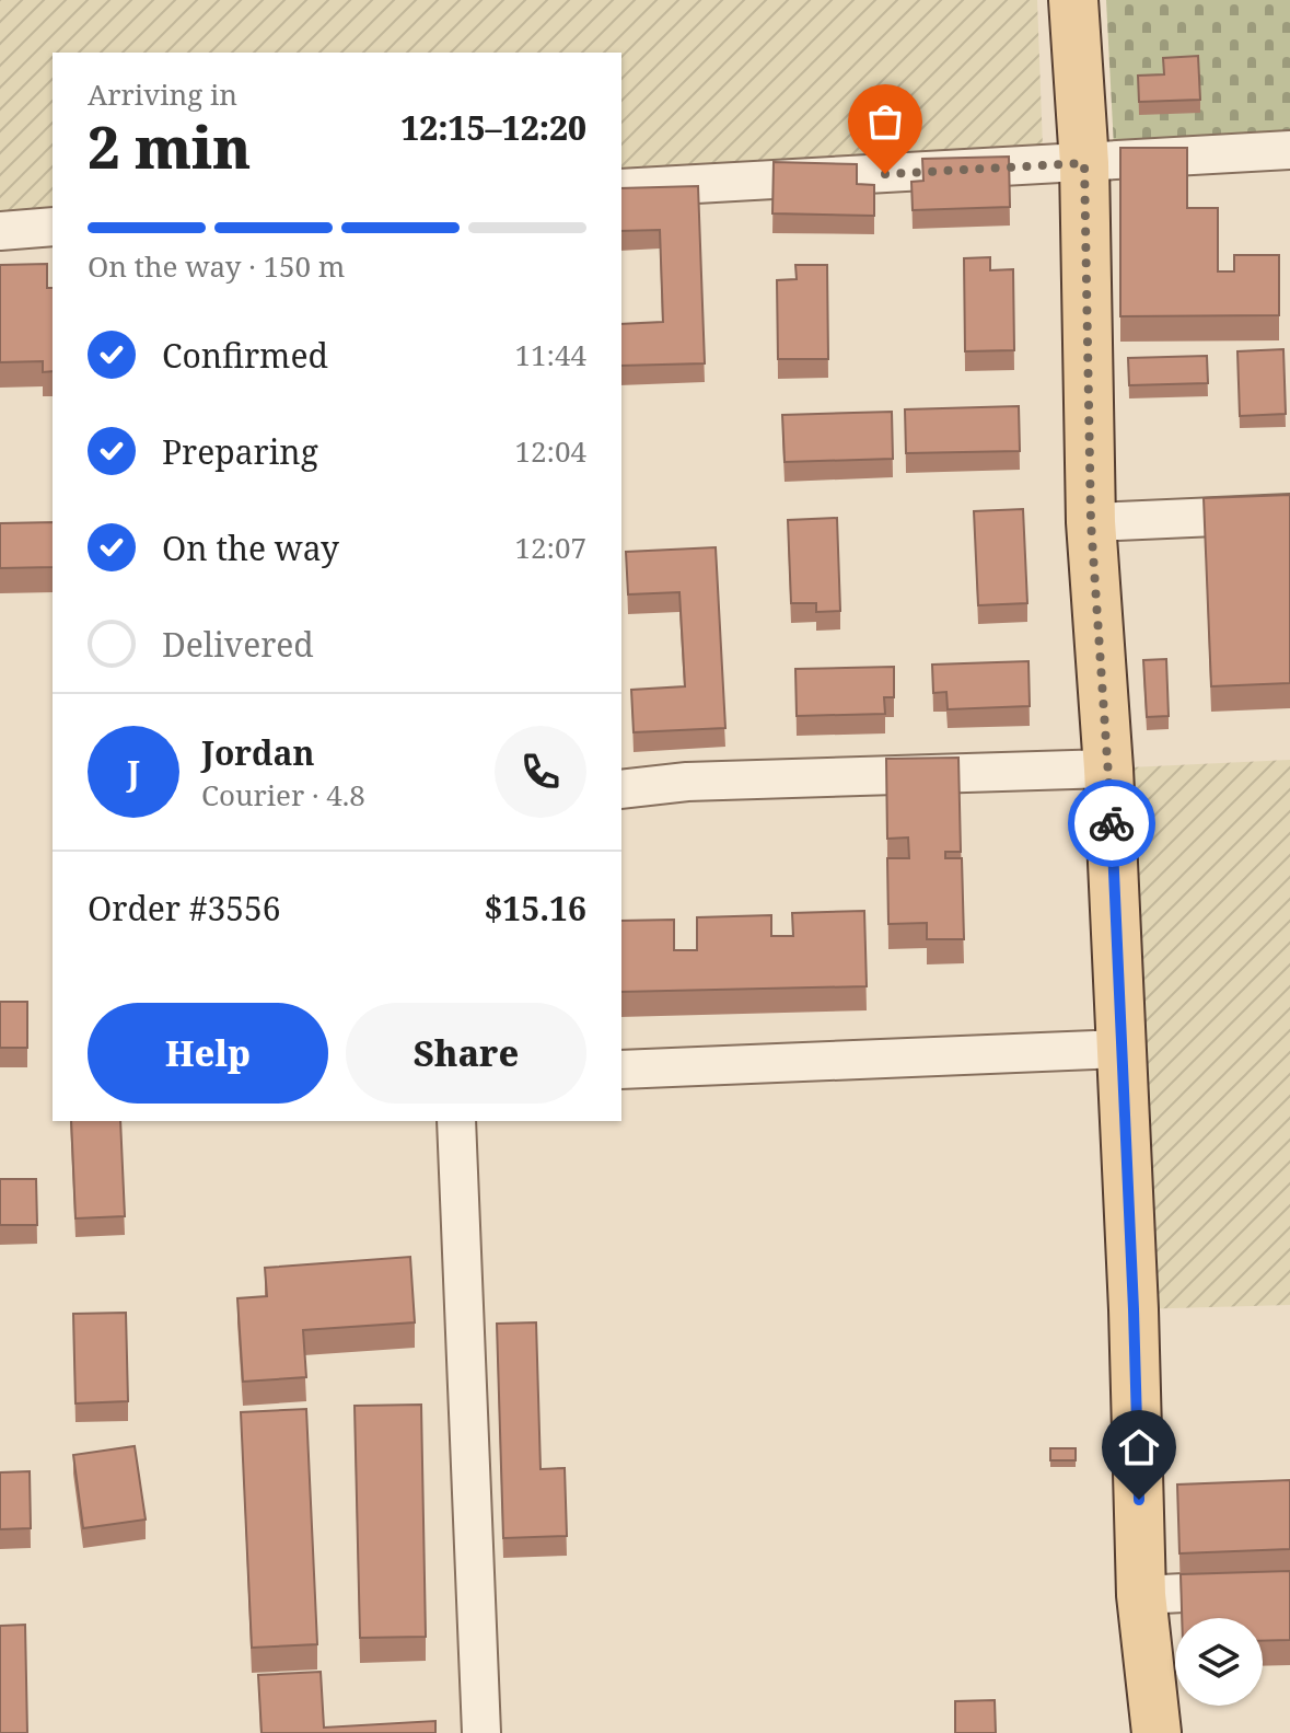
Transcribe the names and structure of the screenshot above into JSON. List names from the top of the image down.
{
  "page": {
    "heading": ["2 min", "Arriving in", "12:15–12:20"],
    "panel": [
      "Jordan",
      "Courier · 4.8",
      "Order #3556",
      "$15.16"
    ],
    "bar": "On the way · 150 m",
    "list": [
      ["Confirmed", "11:44"],
      ["Preparing", "12:04"],
      ["On the way", "12:07"],
      "Delivered"
    ],
    "round": "J",
    "buttons": ["Help", "Share"]
  }
}
